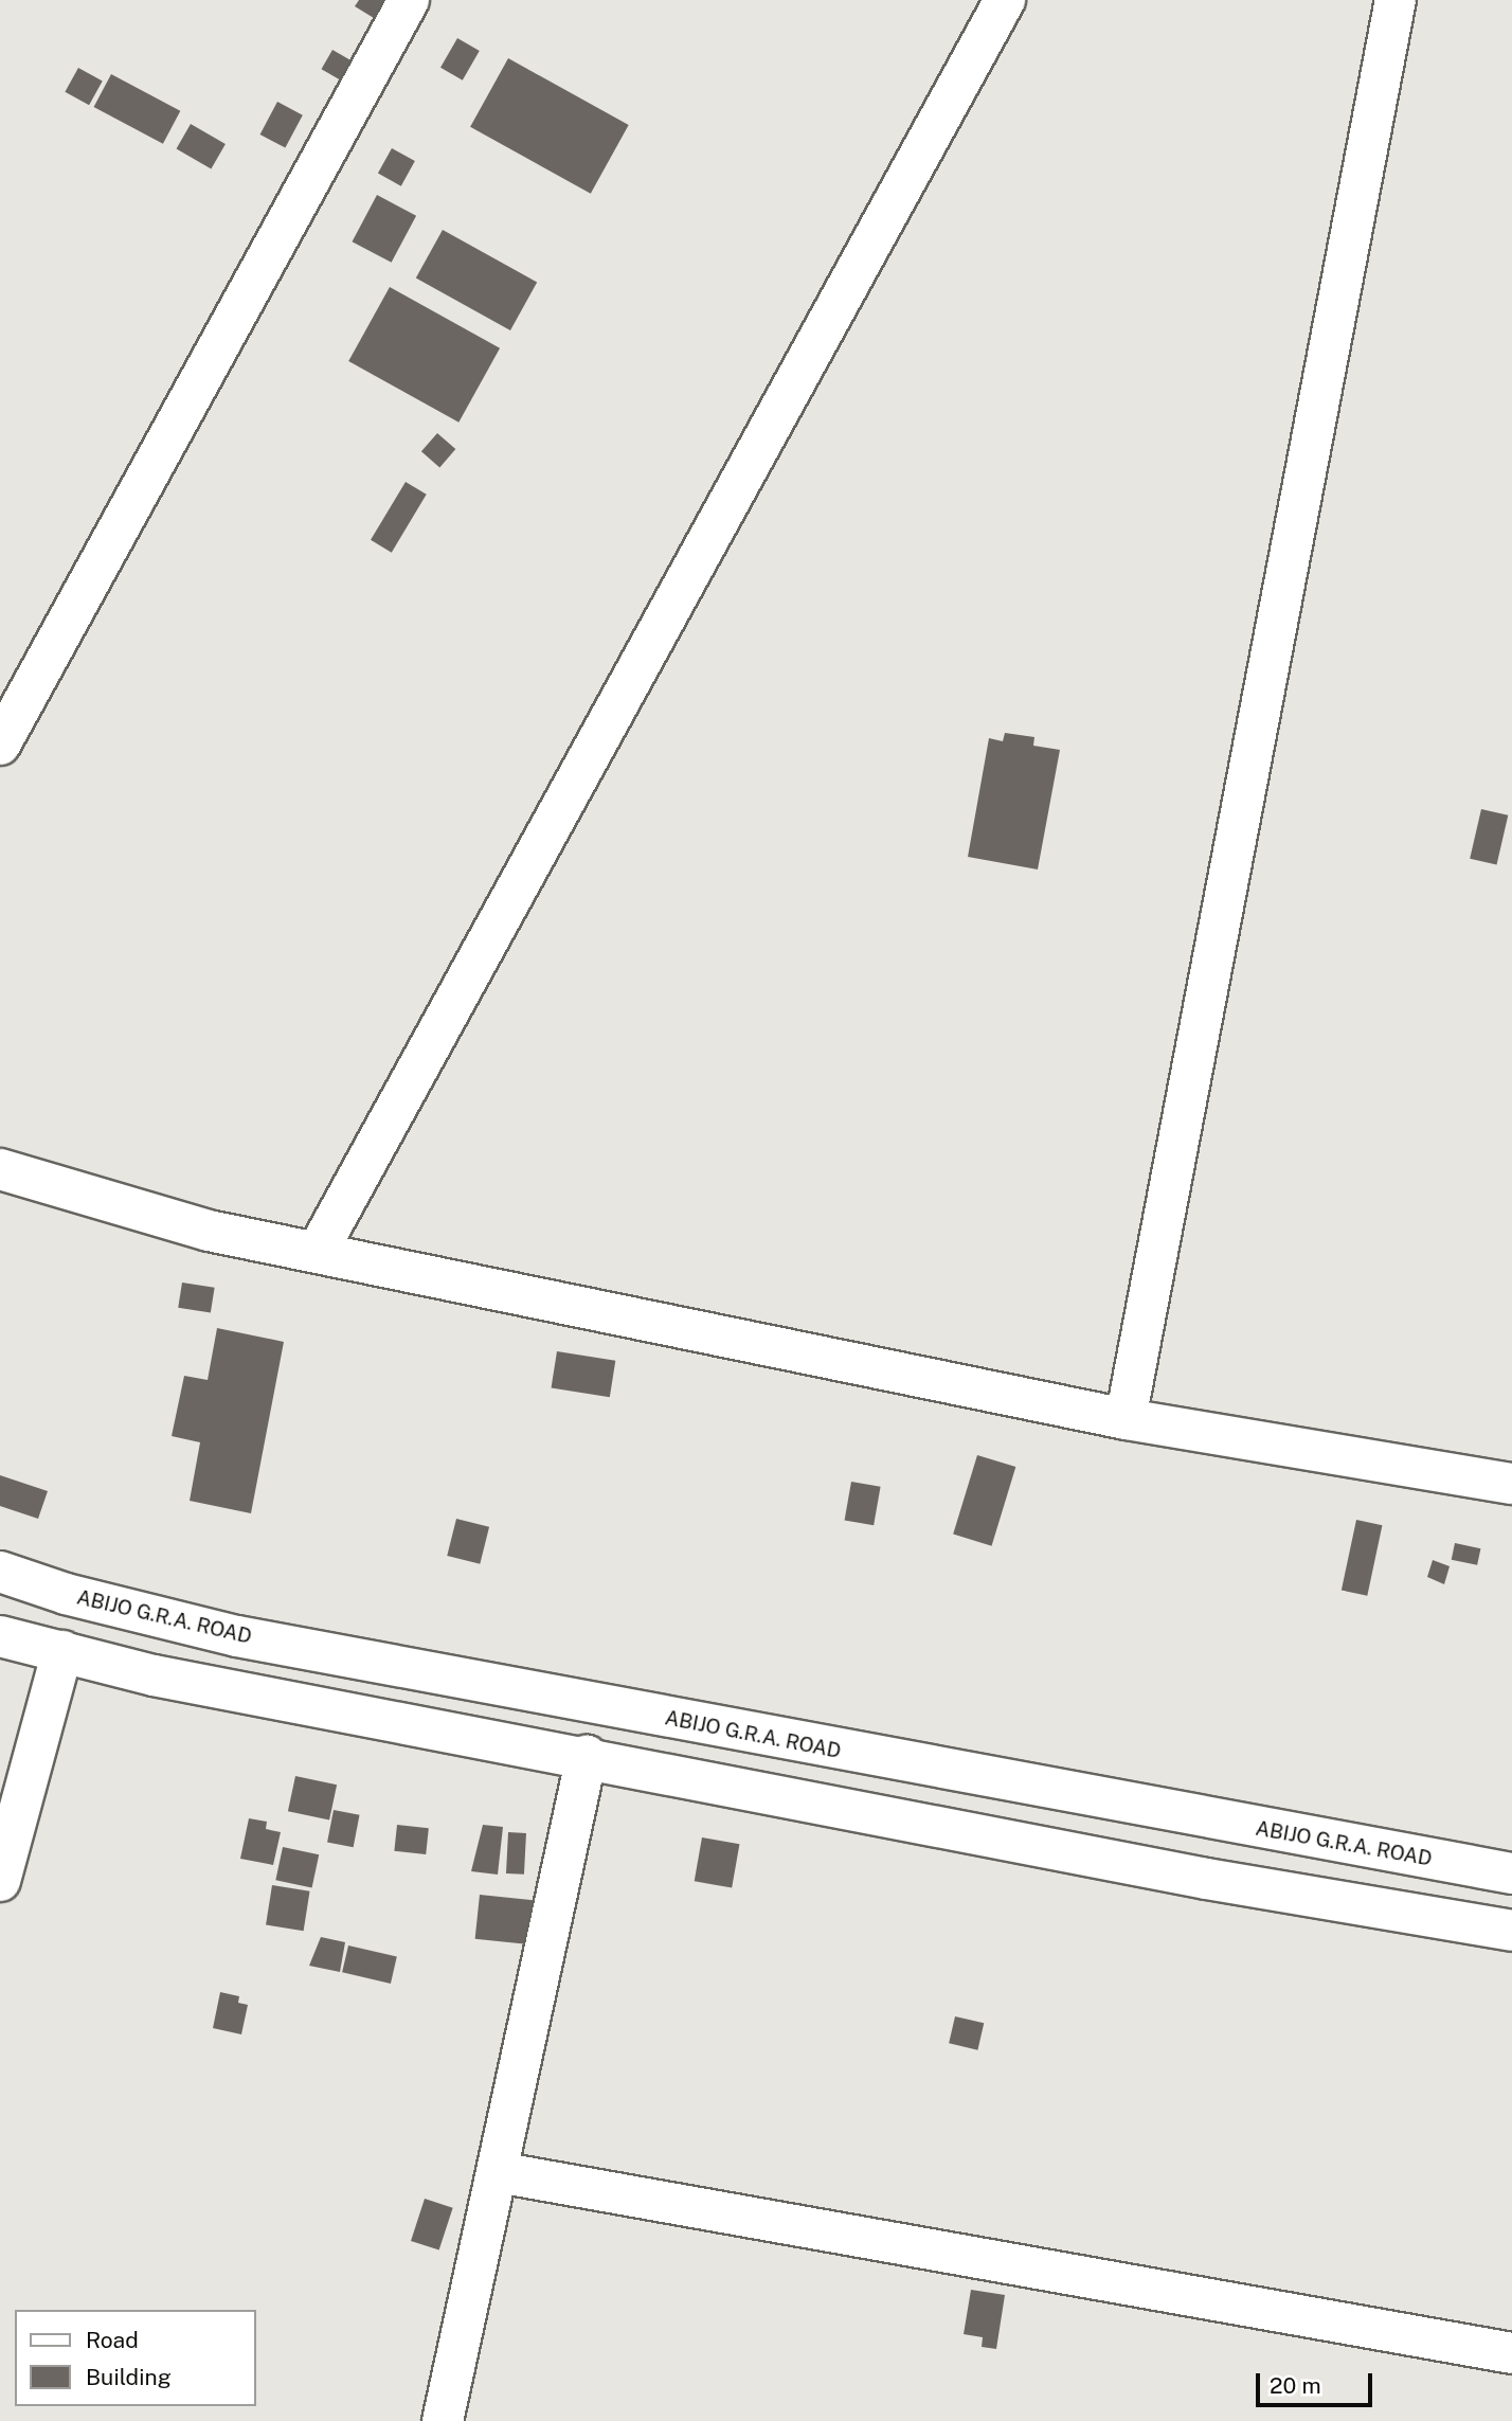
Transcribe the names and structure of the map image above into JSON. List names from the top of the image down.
{
  "streets": {
    "street": ["ABIJO G.R.A. ROAD"]
  },
  "legend": ["Road", "Building"],
  "scale_bar": "20 m"
}
